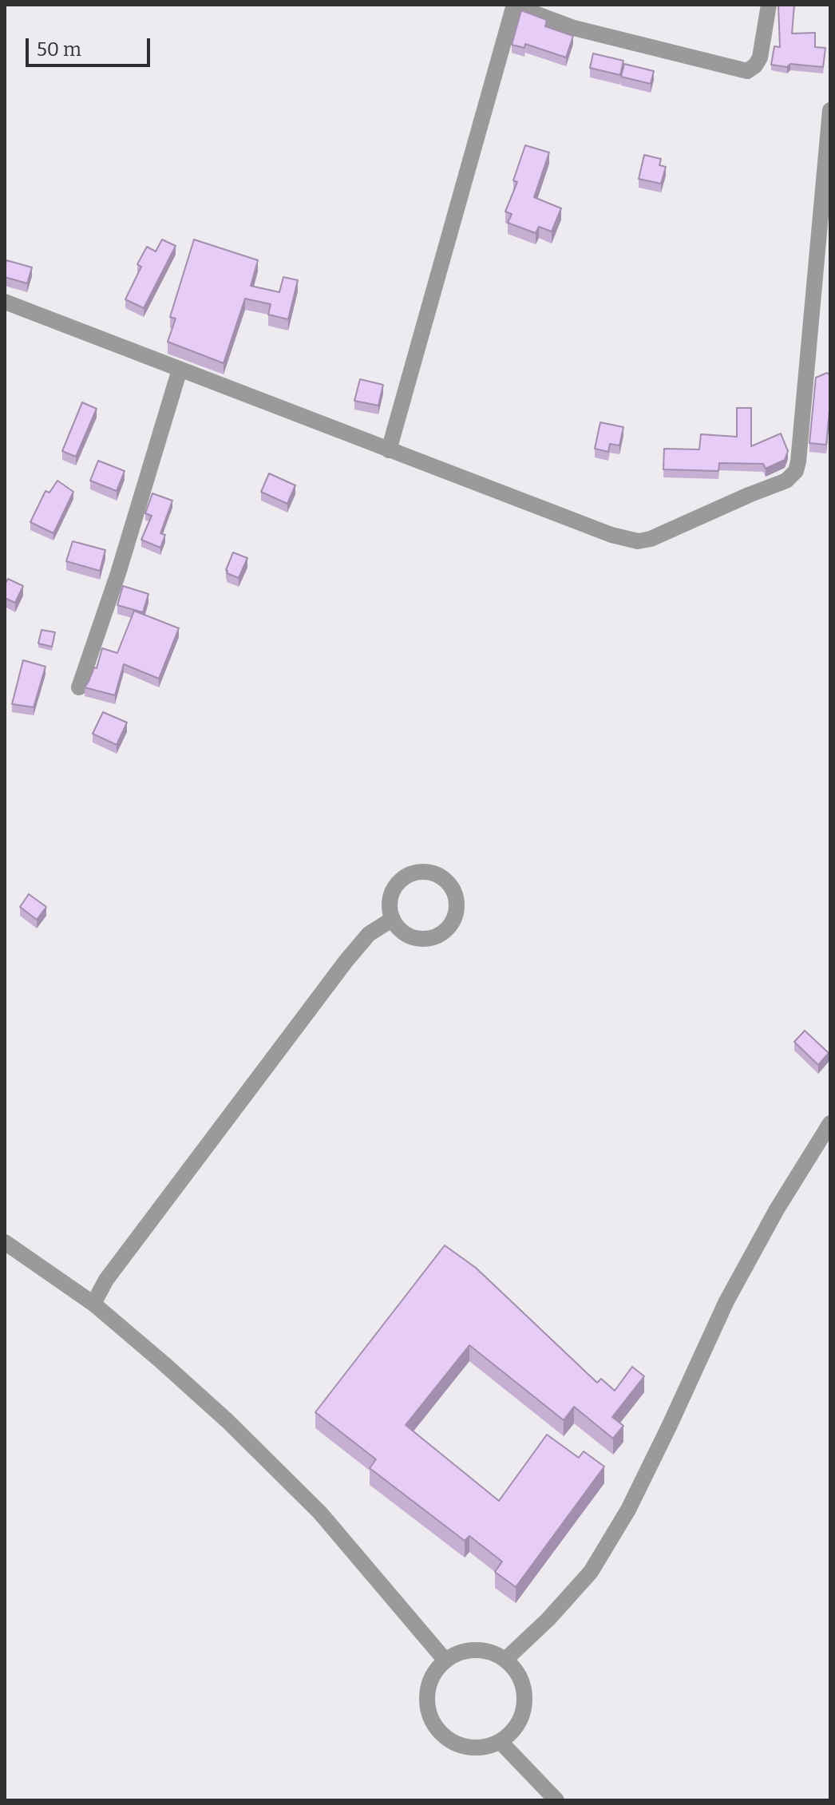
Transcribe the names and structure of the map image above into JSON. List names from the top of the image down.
{
  "scale_bar": "50 m"
}
